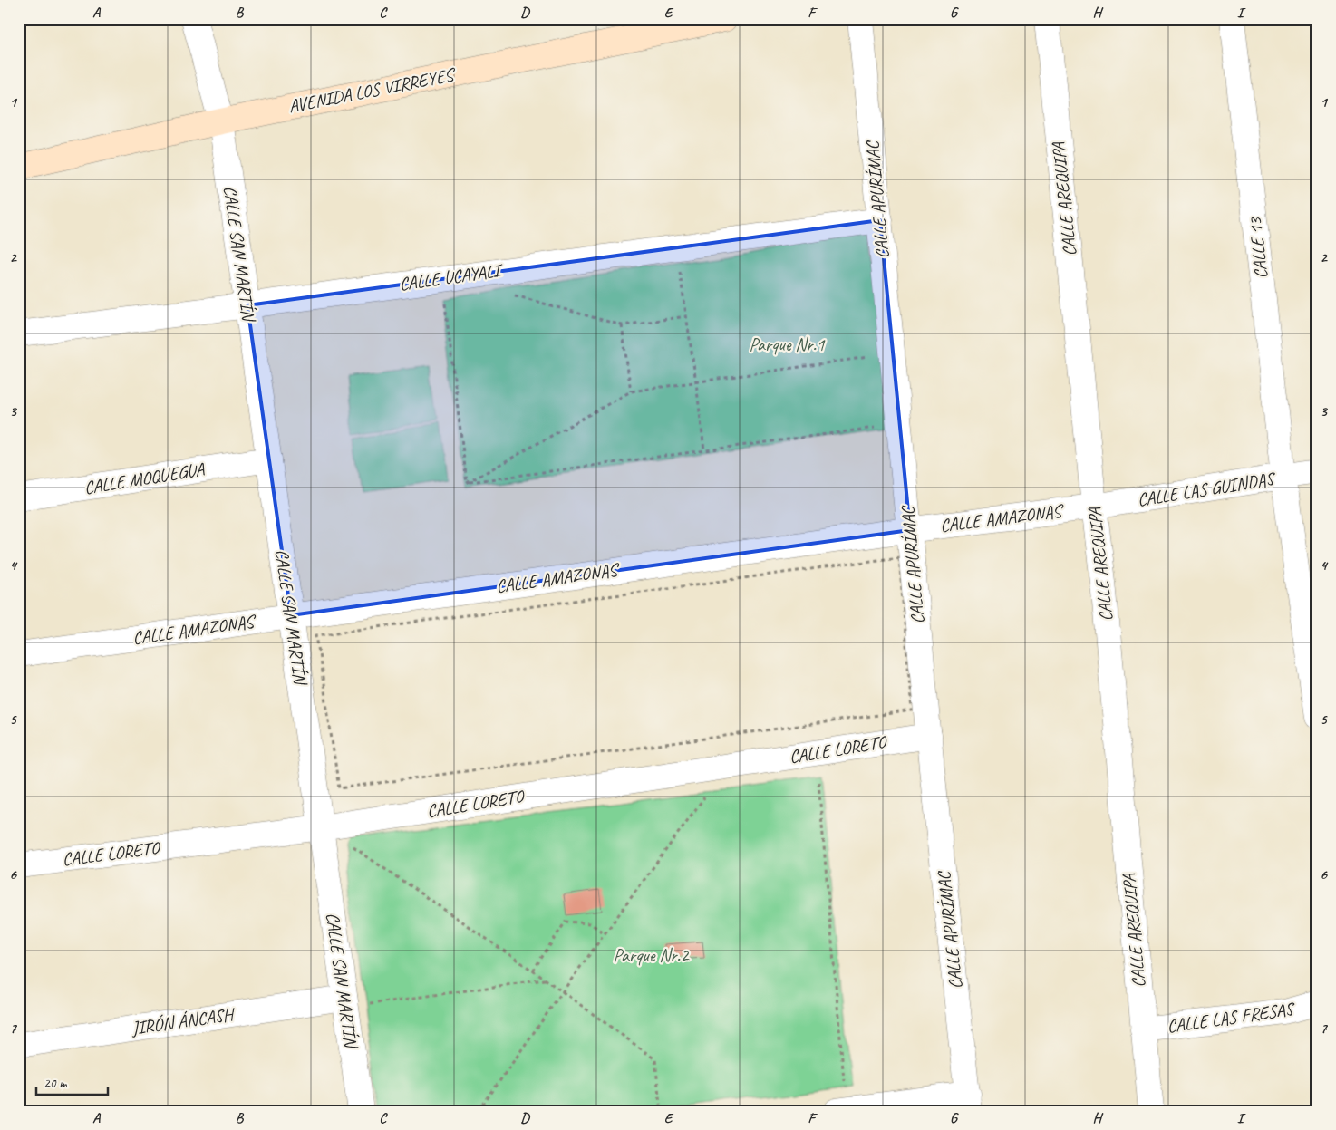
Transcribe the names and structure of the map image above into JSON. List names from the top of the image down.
{
  "streets": {
    "street": [
      "AVENIDA LOS VIRREYES",
      "CALLE AREQUIPA",
      "CALLE APURÍMAC",
      "CALLE 13",
      "CALLE SAN MARTÍN",
      "CALLE UCAYALI",
      "CALLE MOQUEGUA",
      "CALLE LAS GUINDAS",
      "CALLE AMAZONAS",
      "CALLE LORETO",
      "CALLE LAS FRESAS",
      "JIRÓN ÁNCASH"
    ]
  },
  "crossings": [
    ["AVENIDA LOS VIRREYES", "CALLE SAN MARTÍN"],
    ["CALLE AREQUIPA", "CALLE LAS GUINDAS"],
    ["CALLE AREQUIPA", "CALLE AMAZONAS"],
    ["CALLE AREQUIPA", "CALLE LAS FRESAS"],
    ["CALLE APURÍMAC", "CALLE UCAYALI"],
    ["CALLE APURÍMAC", "CALLE AMAZONAS"],
    ["CALLE APURÍMAC", "CALLE LORETO"],
    ["CALLE 13", "CALLE LAS GUINDAS"],
    ["CALLE SAN MARTÍN", "CALLE UCAYALI"],
    ["CALLE SAN MARTÍN", "CALLE MOQUEGUA"],
    ["CALLE SAN MARTÍN", "CALLE AMAZONAS"],
    ["CALLE SAN MARTÍN", "CALLE LORETO"],
    ["CALLE SAN MARTÍN", "JIRÓN ÁNCASH"],
    ["CALLE LAS GUINDAS", "CALLE AMAZONAS"]
  ],
  "parks": ["Parque Nr.1", "Parque Nr.2"],
  "scale_bar": "20 m",
  "grid": {
    "columns": [
      "A",
      "B",
      "C",
      "D",
      "E",
      "F",
      "G",
      "H",
      "I"
    ],
    "rows": [
      "1",
      "2",
      "3",
      "4",
      "5",
      "6",
      "7"
    ]
  }
}
